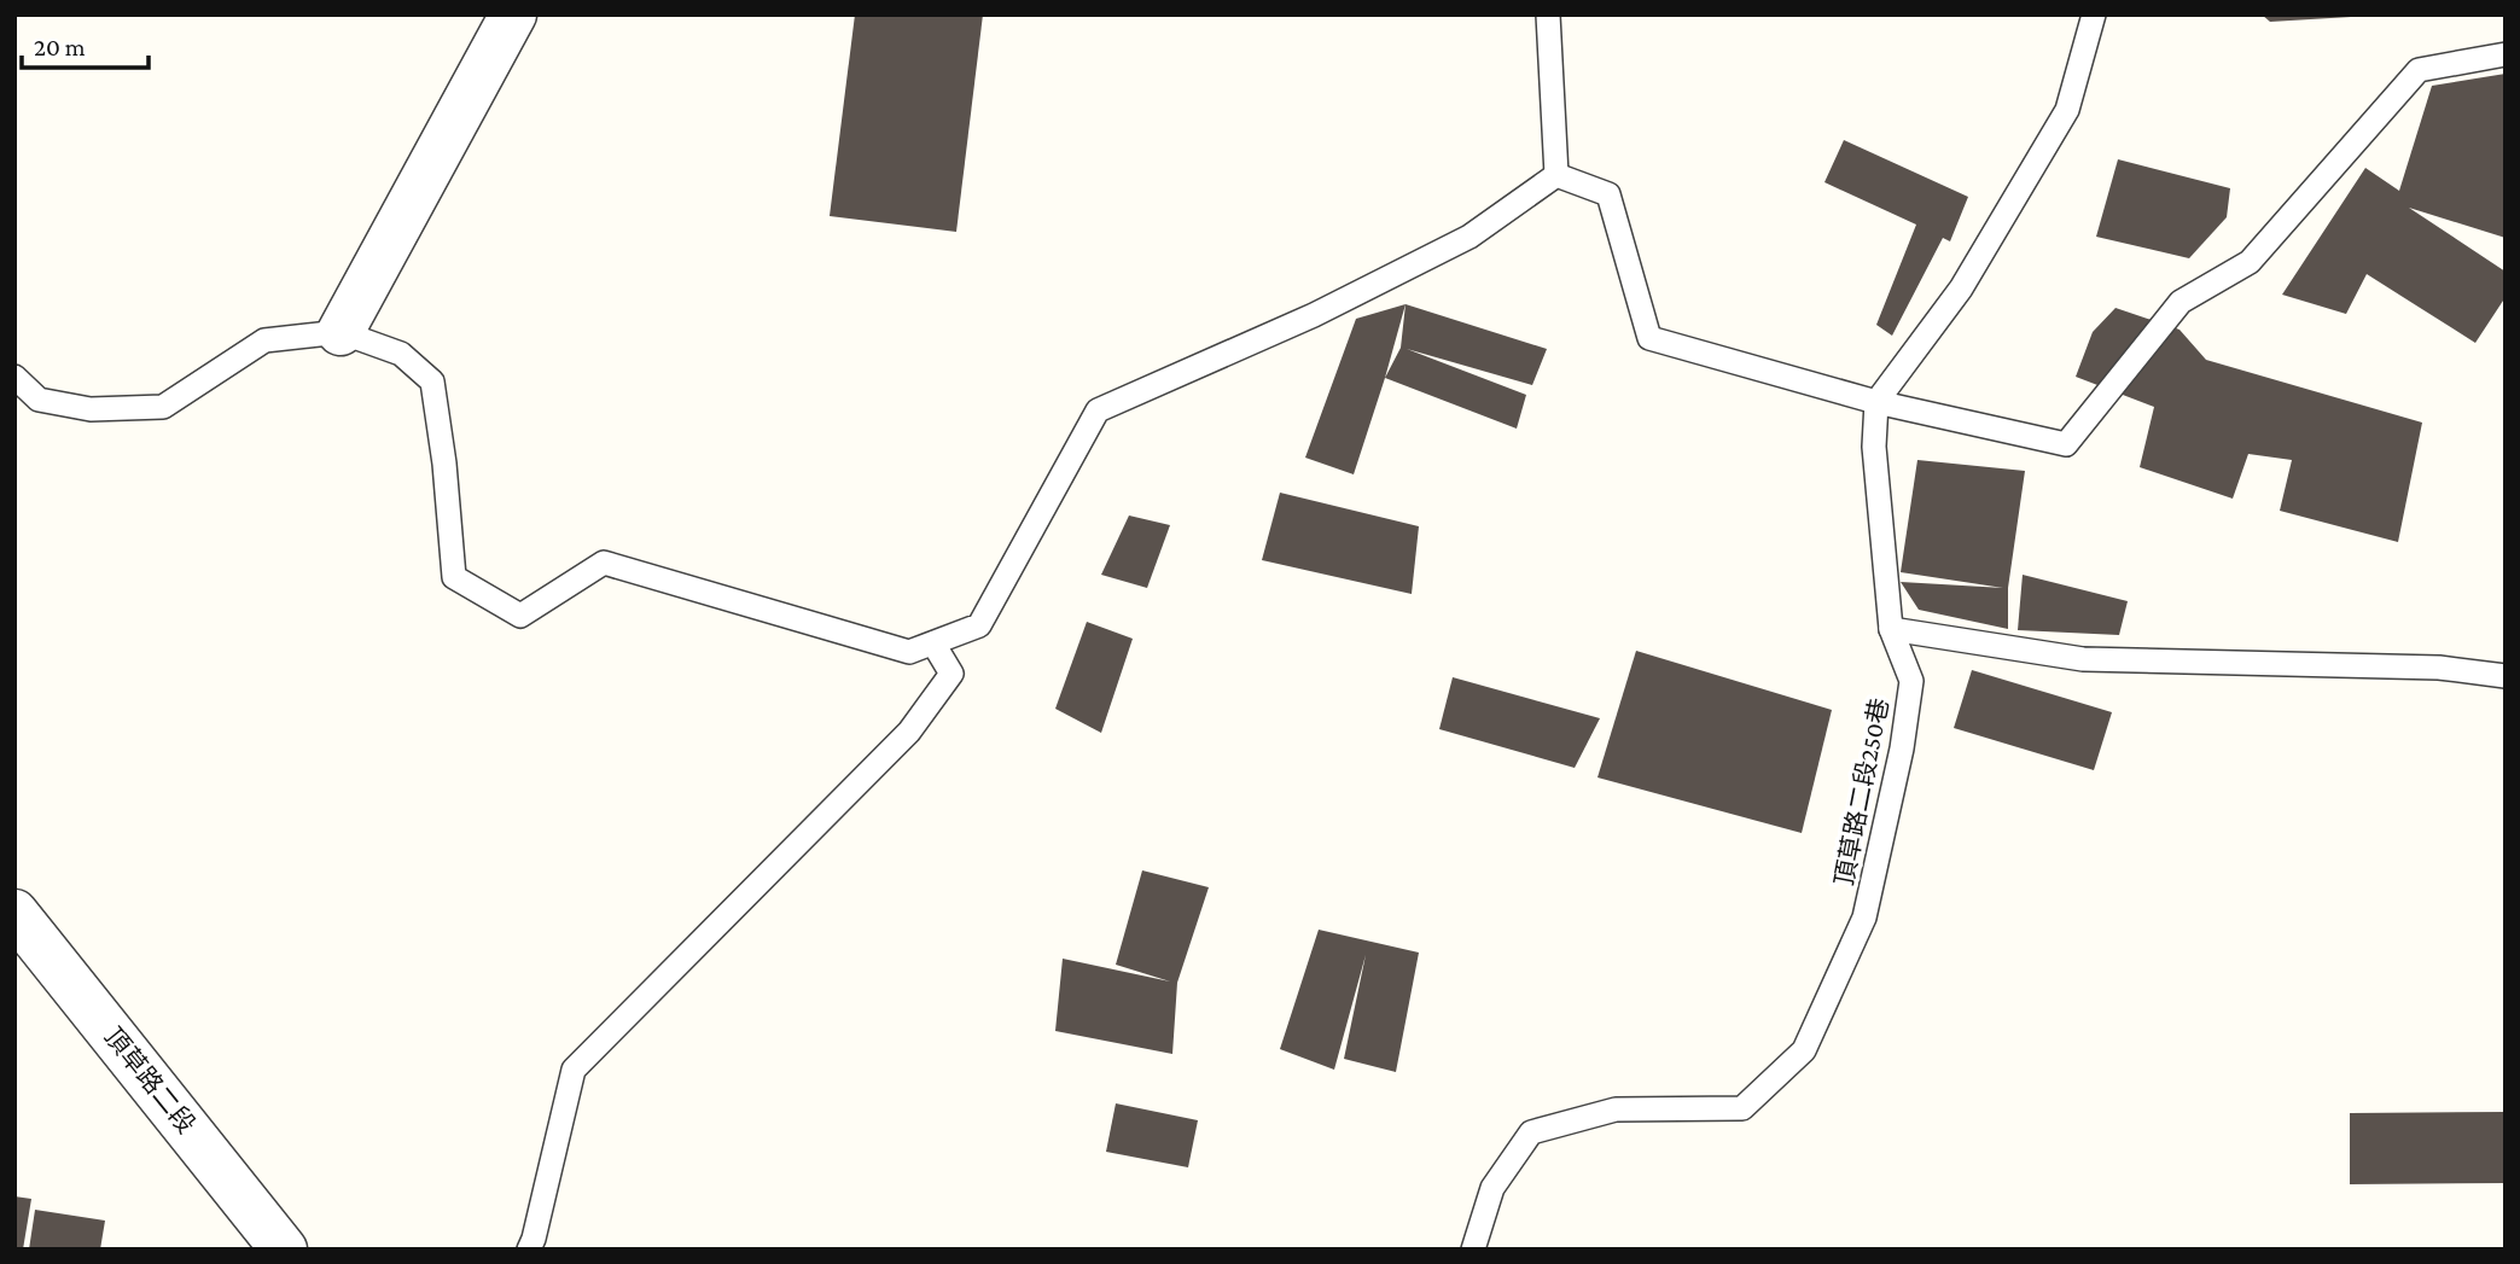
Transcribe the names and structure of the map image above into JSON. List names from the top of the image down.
{
  "streets": {
    "street": ["頂草路二段"],
    "lane": ["頂草路二段250巷"]
  },
  "scale_bar": "20 m"
}
